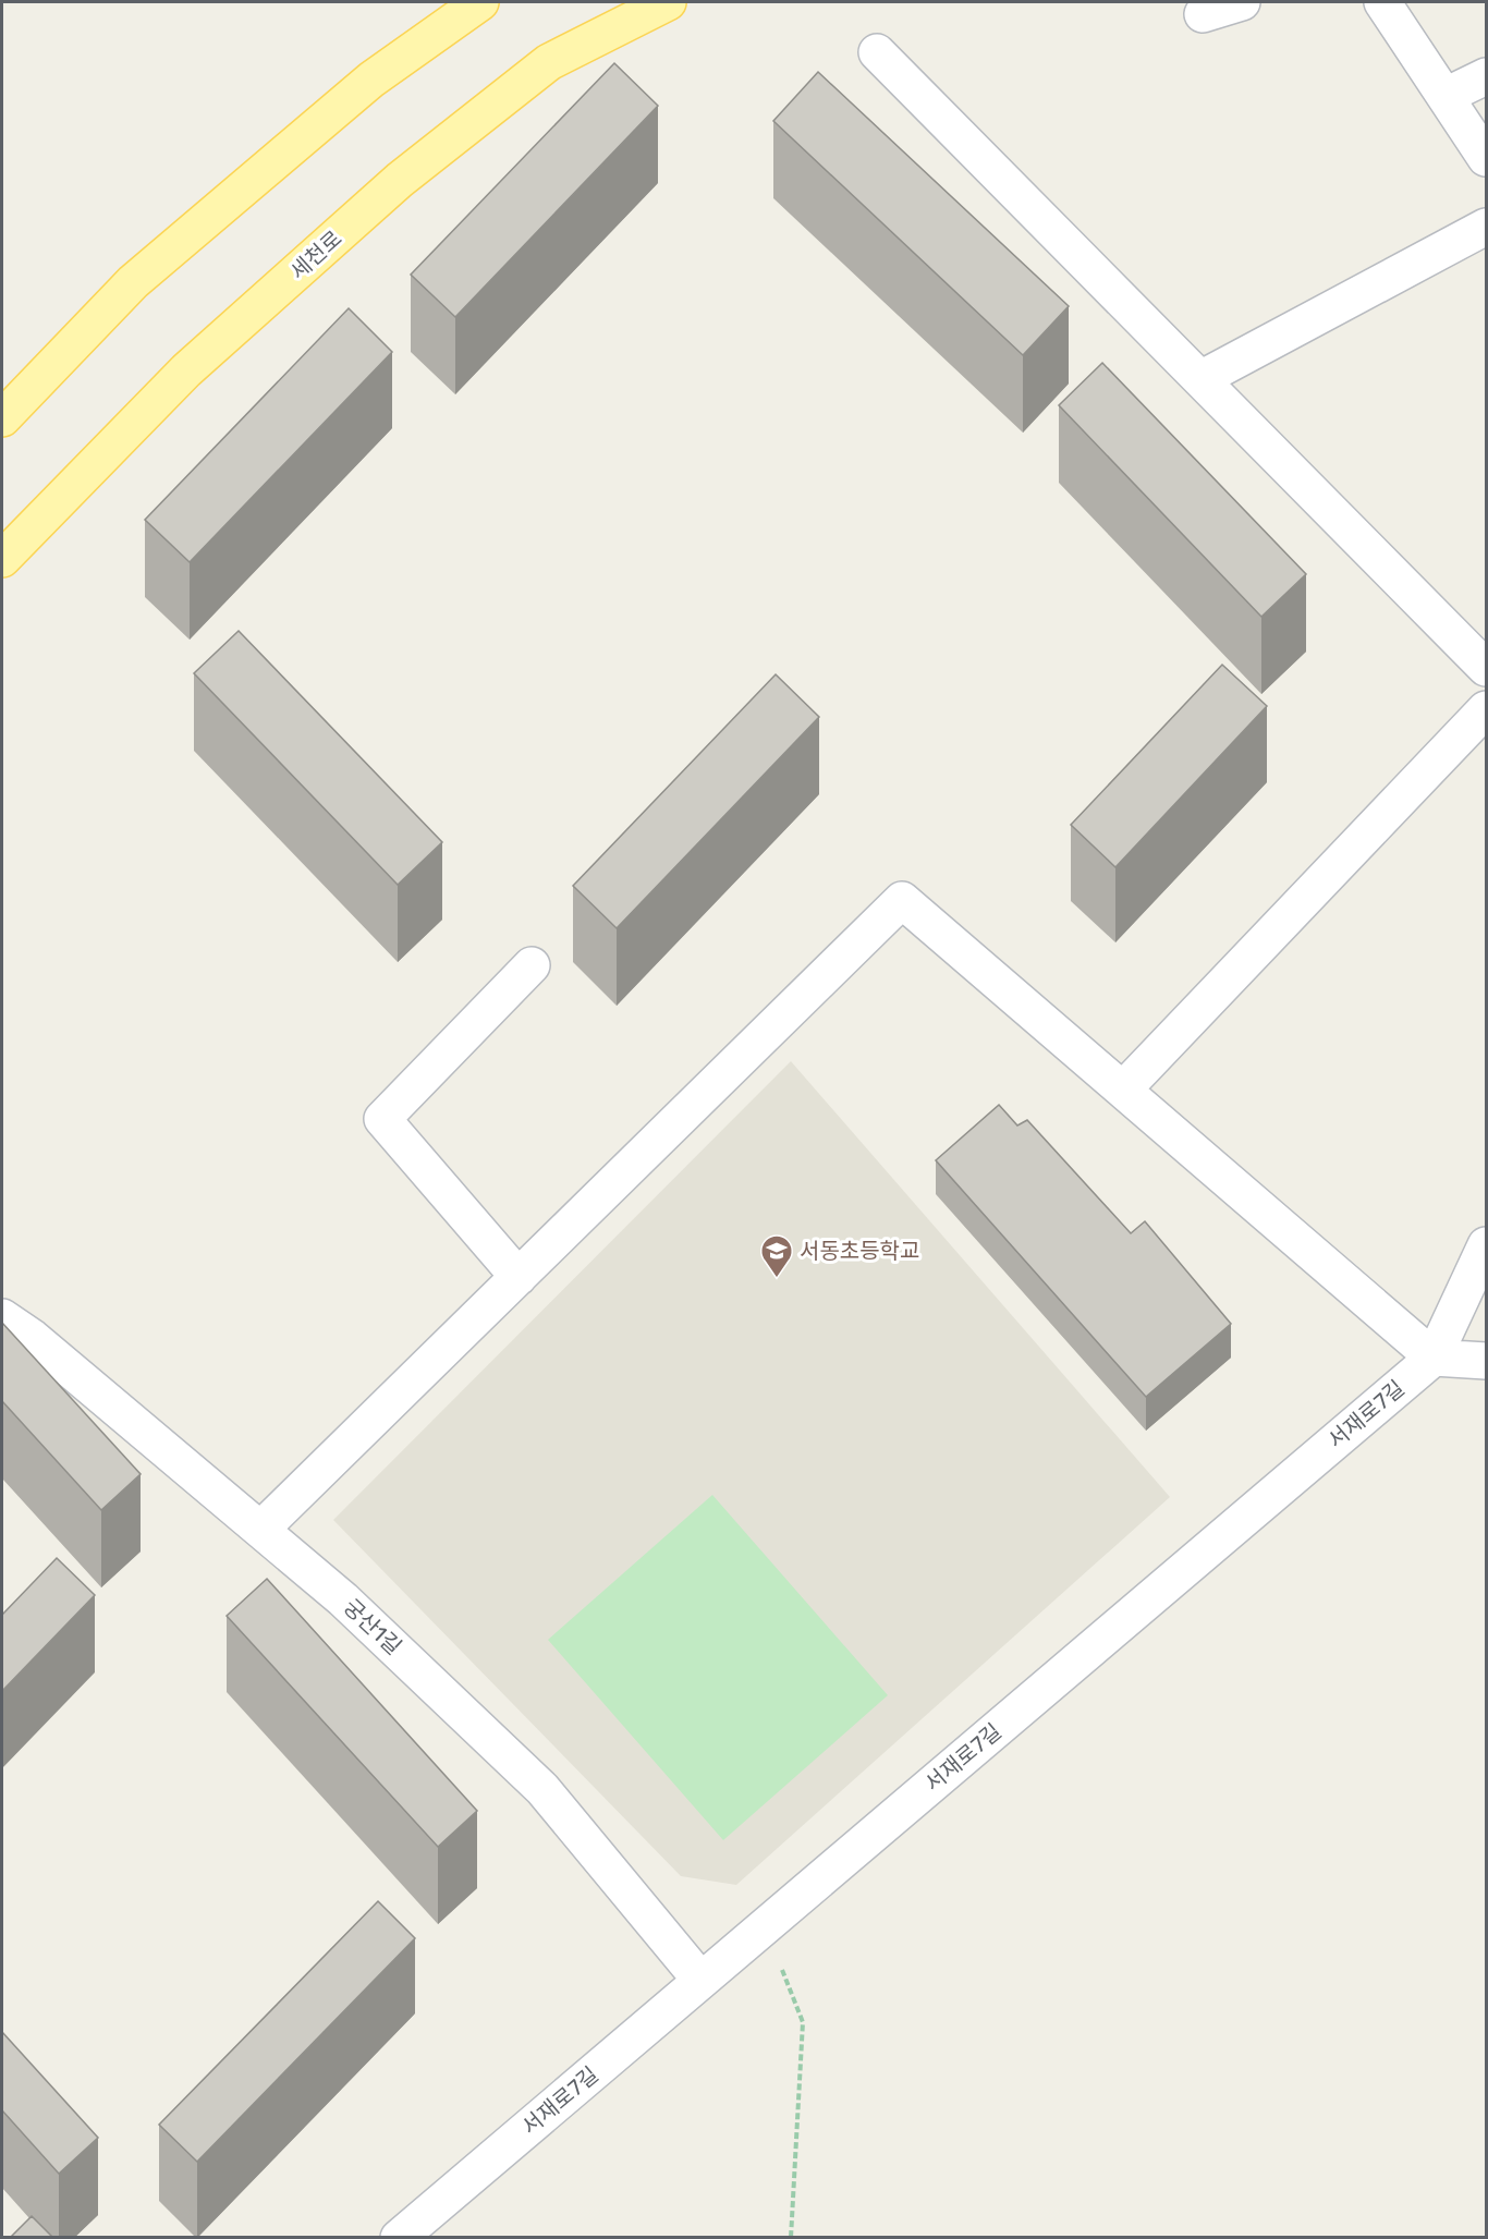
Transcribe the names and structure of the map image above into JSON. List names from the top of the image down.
{
  "streets": {
    "main road": ["세천로"],
    "street": ["서재로7길", "궁산1길"]
  },
  "crossings": [
    ["서재로7길", "궁산1길"]
  ],
  "places": {
    "school or university": ["서동초등학교"]
  }
}
